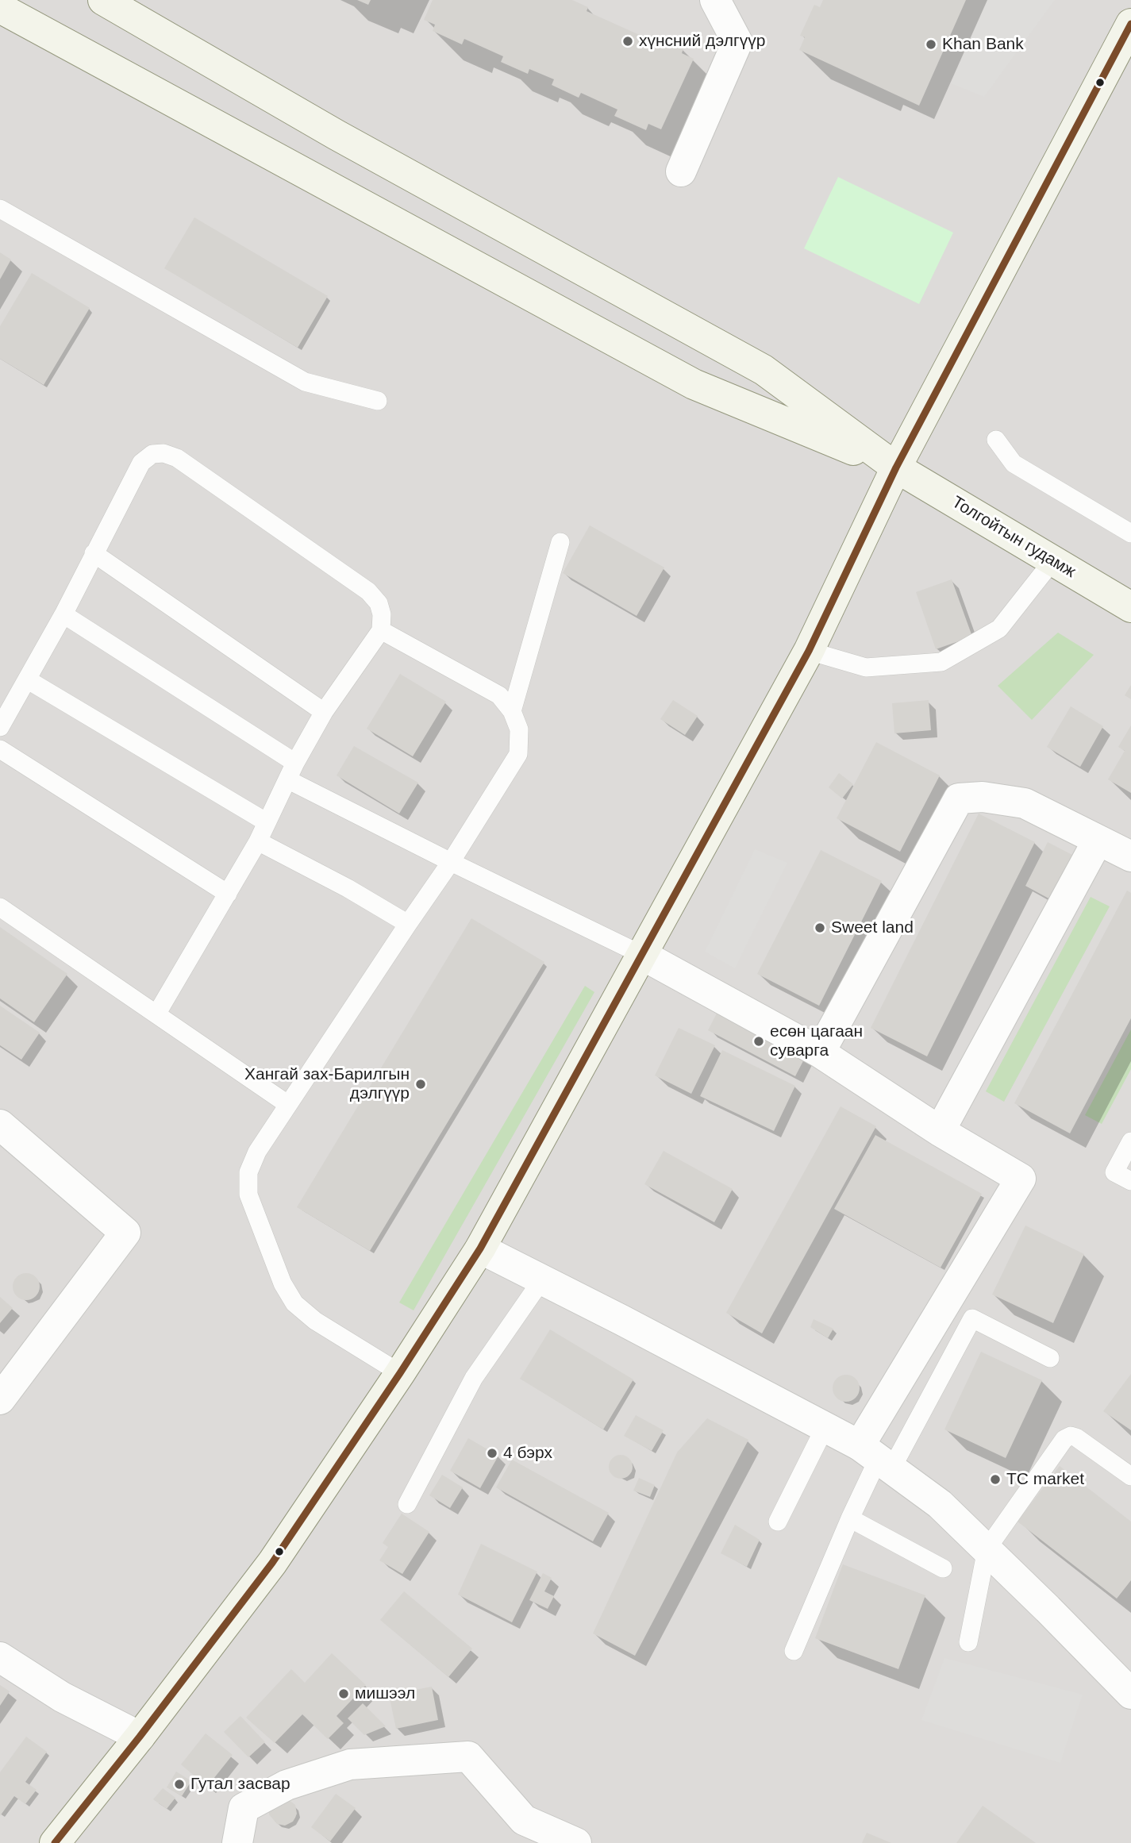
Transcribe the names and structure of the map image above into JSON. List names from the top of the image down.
{
  "streets": {
    "main road": ["Толгойтын гудамж"]
  },
  "places": [
    "хүнсний дэлгүүр",
    "Khan Bank",
    "Sweet land",
    "есөн цагаан суварга",
    "Хангай зах-Барилгын дэлгүүр",
    "4 бэрх",
    "TC market",
    "мишээл",
    "Гутал засвар"
  ]
}
